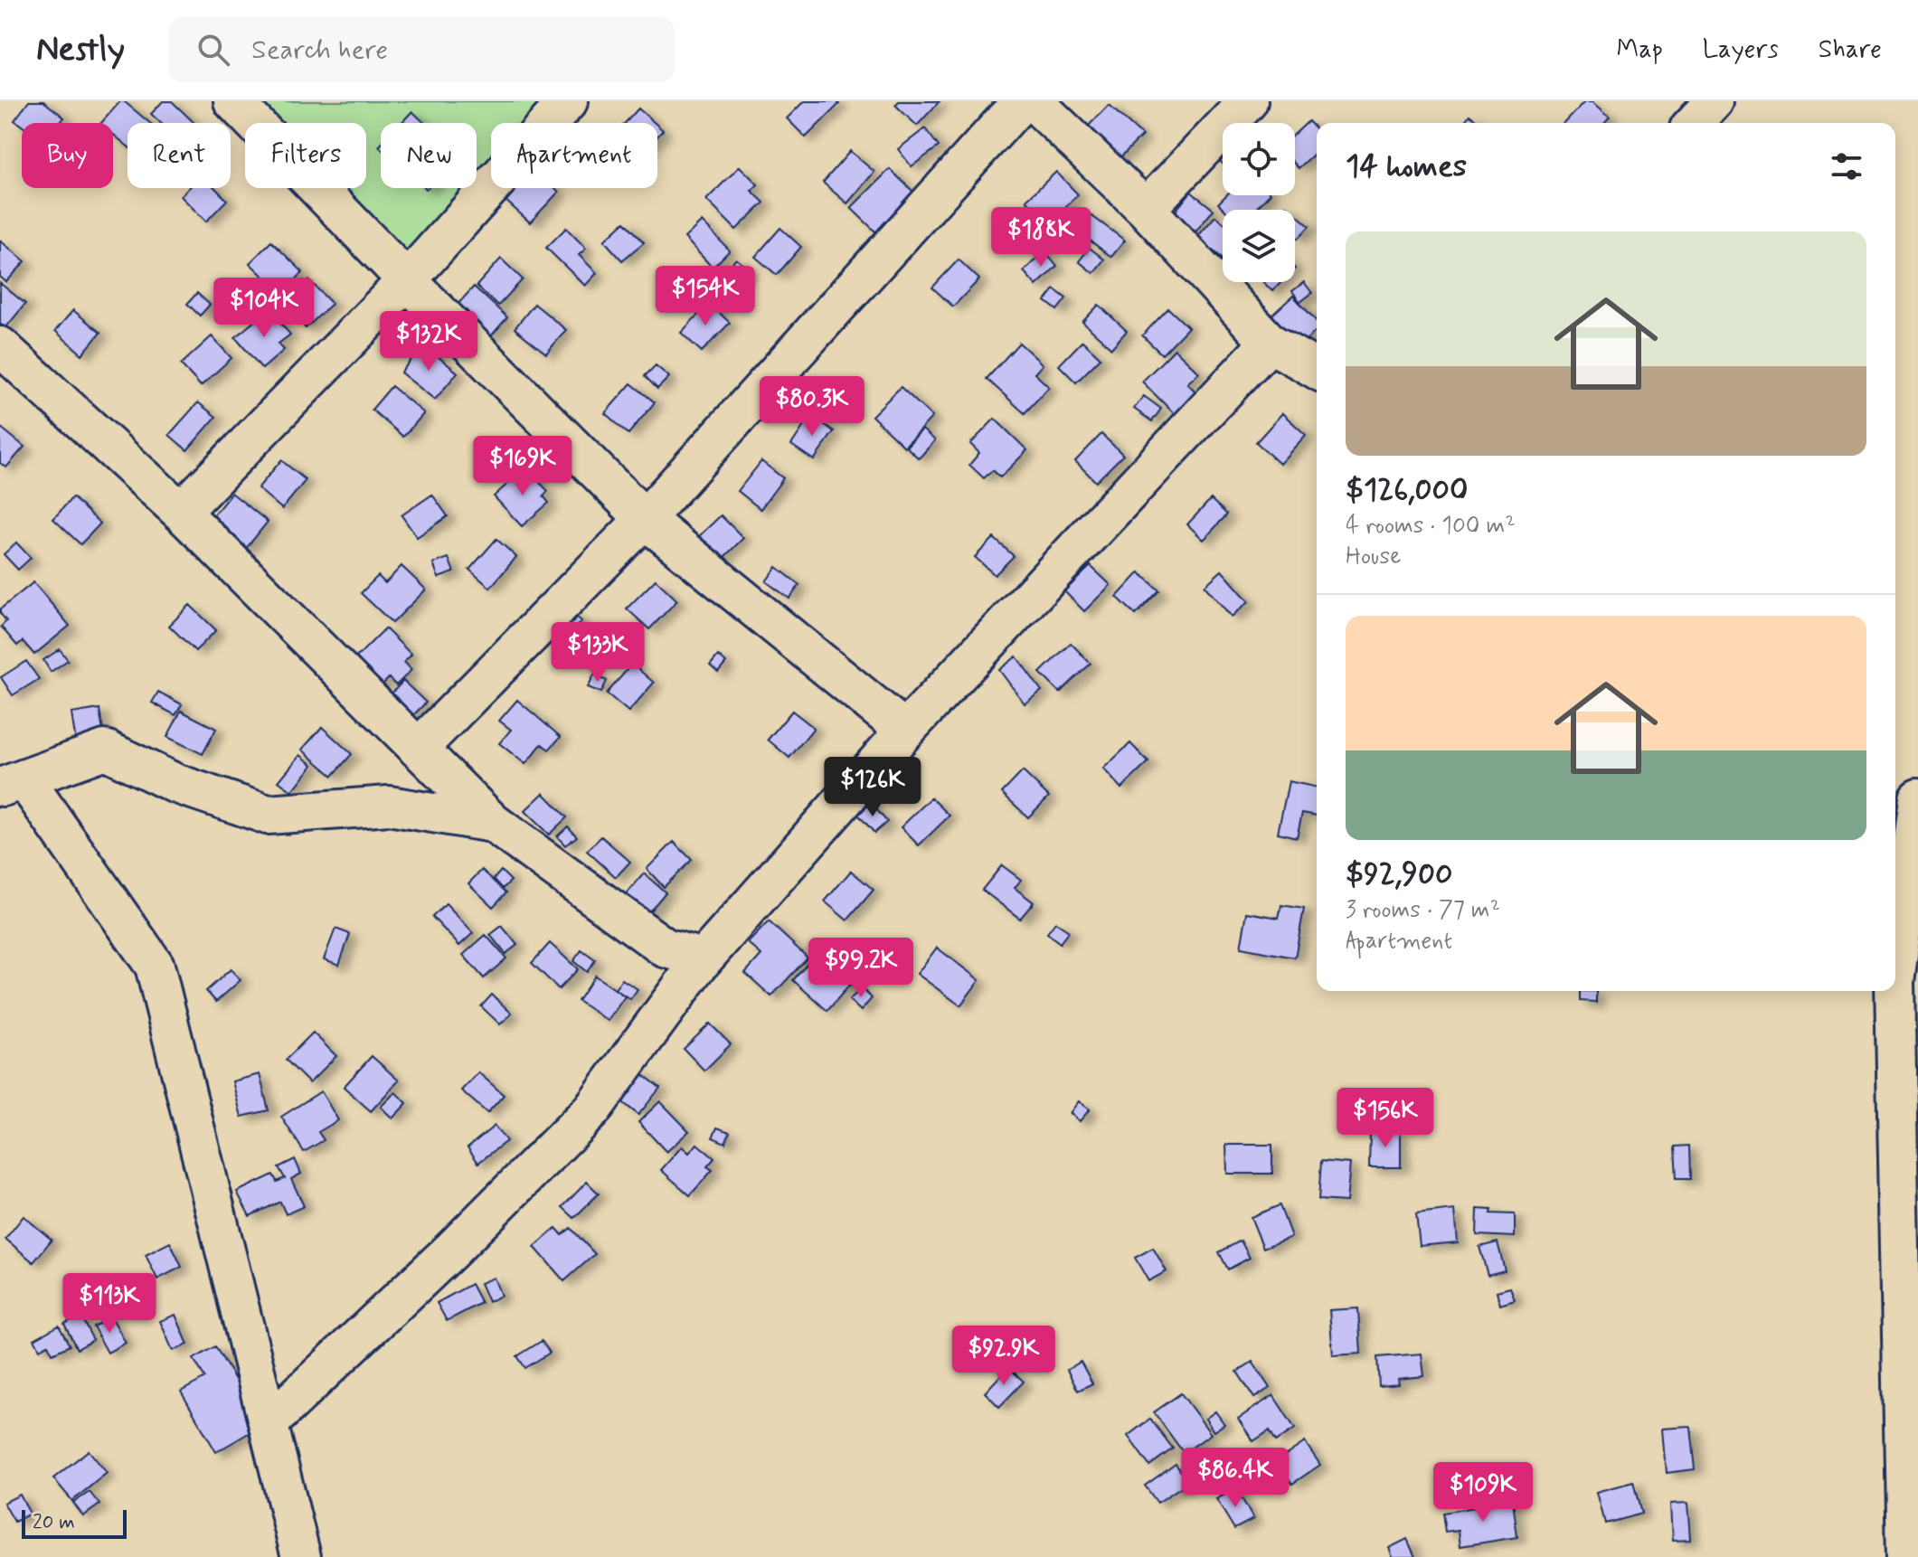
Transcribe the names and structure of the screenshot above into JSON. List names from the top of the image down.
{
  "scale_bar": "20 m",
  "page": {
    "header": "Nestly",
    "search": "Search here",
    "nav": ["Map", "Layers", "Share"],
    "chip": [
      "Buy",
      "Rent",
      "Filters",
      "New",
      "Apartment"
    ],
    "heading": "14 homes",
    "price": [
      "$188K",
      "$154K",
      "$104K",
      "$132K",
      "$80.3K",
      "$169K",
      "$133K",
      "$126K",
      "$99.2K",
      "$156K",
      "$113K",
      "$92.9K",
      "$86.4K",
      "$109K"
    ],
    "list": [
      {
        "name": "$126,000",
        "note": "4 rooms · 100 m² · House"
      },
      {
        "name": "$92,900",
        "note": "3 rooms · 77 m² · Apartment"
      }
    ],
    "scale": "20 m"
  }
}
